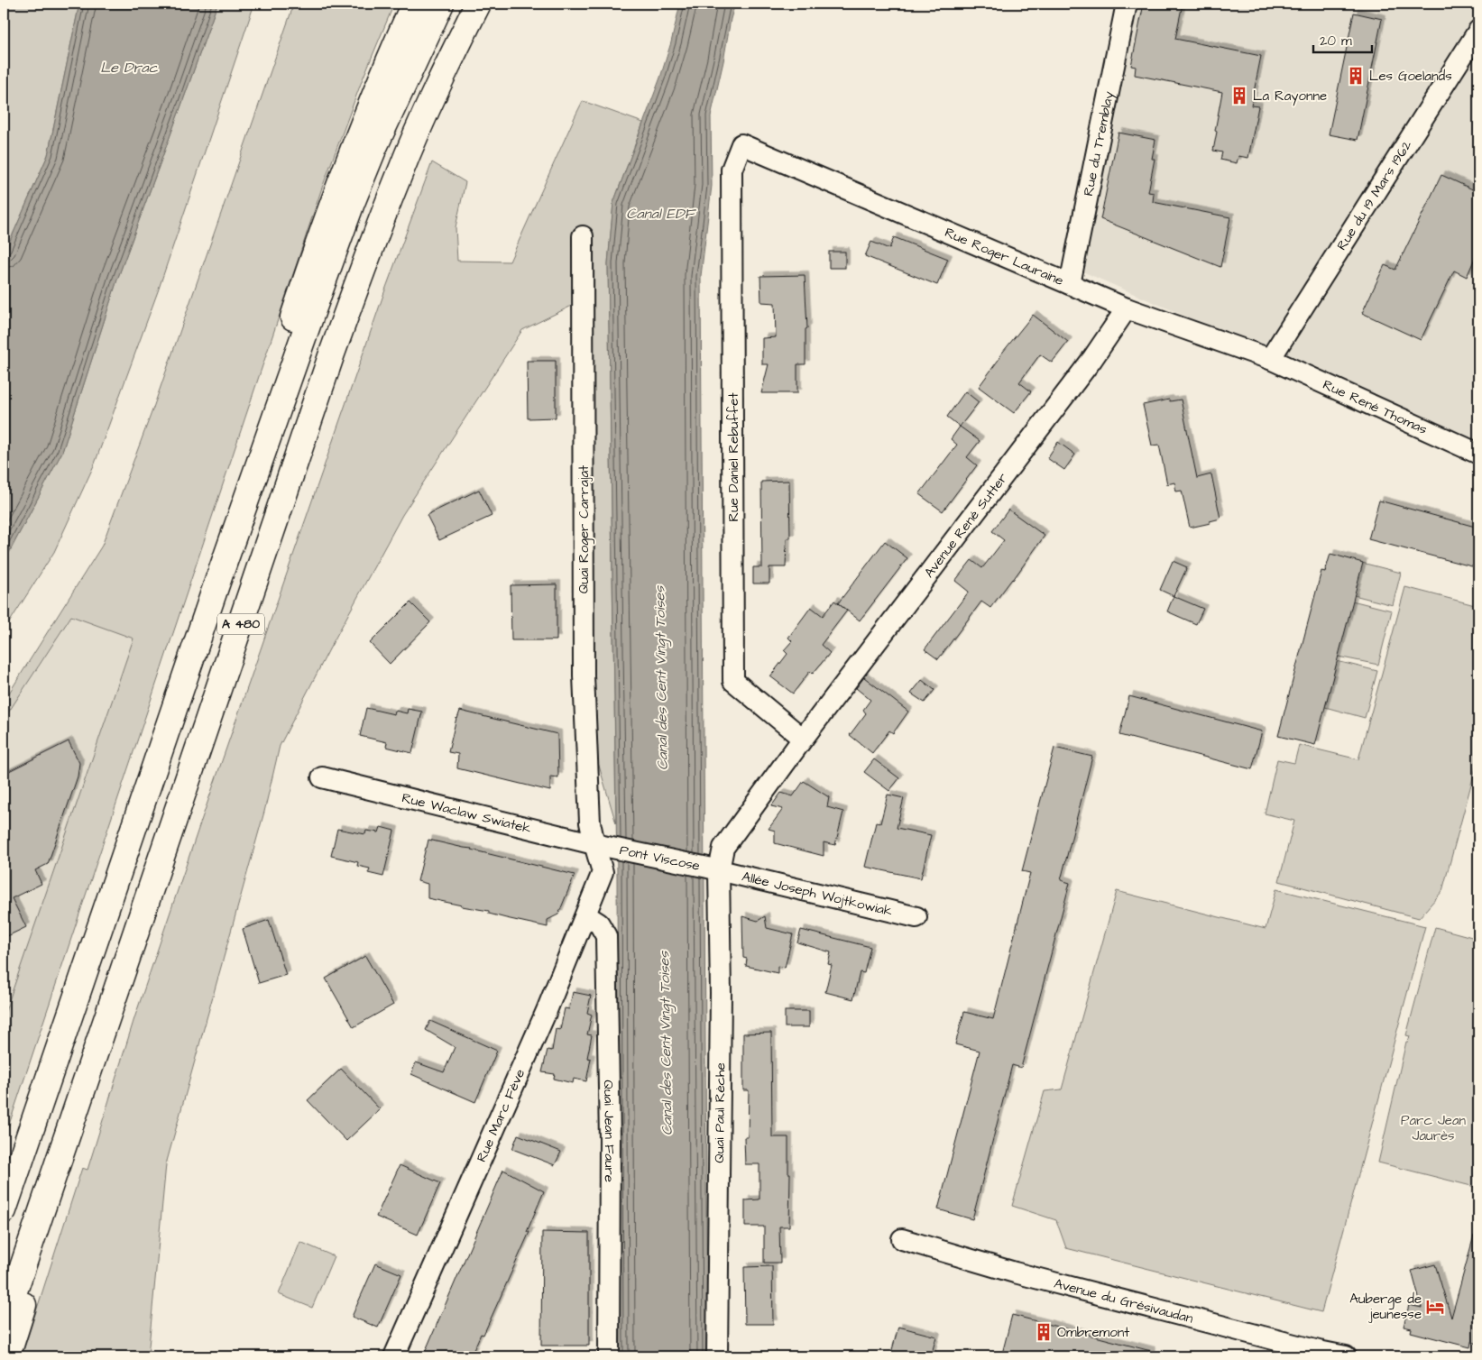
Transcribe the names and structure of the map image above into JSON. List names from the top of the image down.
{
  "streets": {
    "highway": ["A 480"],
    "street": [
      "Rue du Tremblay",
      "Rue du 19 Mars 1962",
      "Rue Roger Lauraine",
      "Rue René Thomas",
      "Rue Daniel Rebuffet",
      "Avenue René Sutter",
      "Quai Roger Carrajat",
      "Rue Waclaw Swiatek",
      "Pont Viscose",
      "Allée Joseph Wojtkowiak",
      "Quai Paul Rèche",
      "Rue Marc Fève",
      "Quai Jean Faure",
      "Avenue du Grésivaudan"
    ]
  },
  "crossings": [
    ["Rue du Tremblay", "Rue Roger Lauraine"],
    ["Rue du 19 Mars 1962", "Rue Roger Lauraine"],
    ["Rue du 19 Mars 1962", "Rue René Thomas"],
    ["Rue Roger Lauraine", "Rue René Thomas"],
    ["Rue Roger Lauraine", "Rue Daniel Rebuffet"],
    ["Rue Roger Lauraine", "Avenue René Sutter"],
    ["Rue Daniel Rebuffet", "Avenue René Sutter"],
    ["Avenue René Sutter", "Pont Viscose"],
    ["Avenue René Sutter", "Allée Joseph Wojtkowiak"],
    ["Avenue René Sutter", "Quai Paul Rèche"],
    ["Quai Roger Carrajat", "Rue Waclaw Swiatek"],
    ["Quai Roger Carrajat", "Pont Viscose"],
    ["Quai Roger Carrajat", "Rue Marc Fève"],
    ["Rue Waclaw Swiatek", "Pont Viscose"],
    ["Pont Viscose", "Allée Joseph Wojtkowiak"],
    ["Pont Viscose", "Quai Paul Rèche"],
    ["Allée Joseph Wojtkowiak", "Quai Paul Rèche"],
    ["Rue Marc Fève", "Quai Jean Faure"]
  ],
  "water": ["Le Drac", "Canal EDF", "Canal des Cent Vingt Toises"],
  "parks": ["Parc Jean Jaurès"],
  "places": {
    "building": ["Les Goelands", "La Rayonne", "Ombremont"],
    "hotel": ["Auberge de jeunesse"]
  },
  "scale_bar": "20 m"
}
